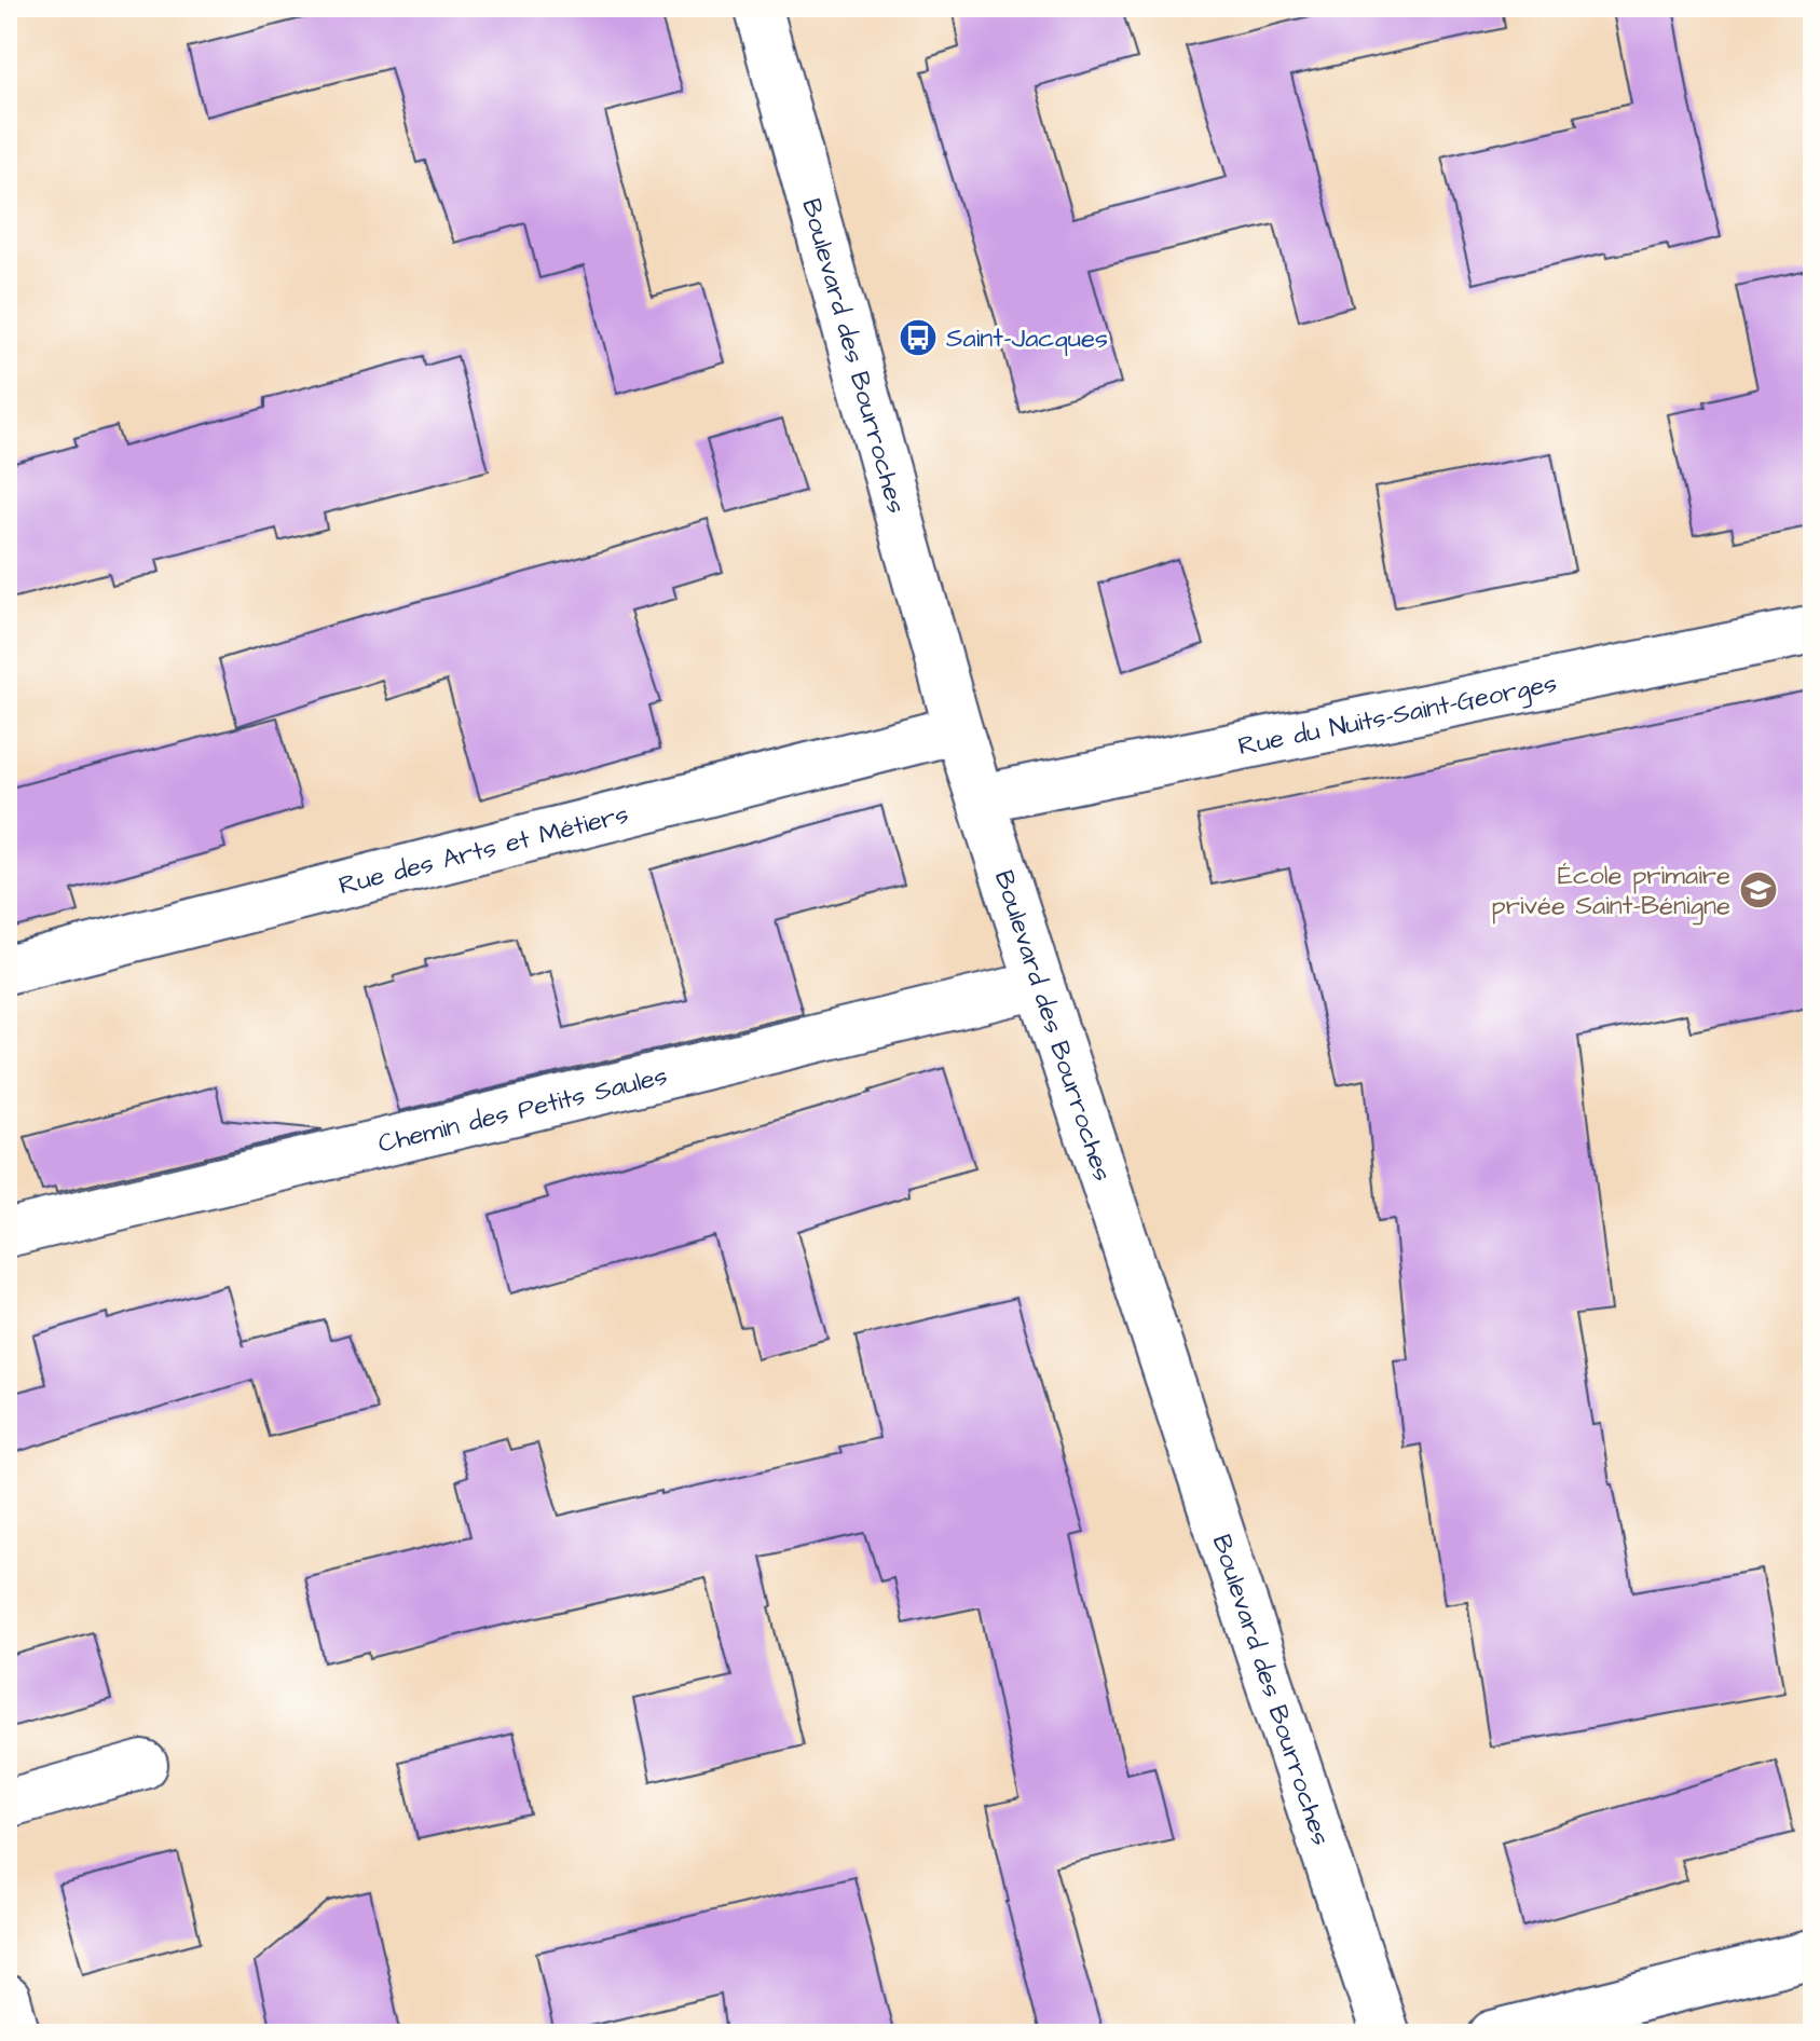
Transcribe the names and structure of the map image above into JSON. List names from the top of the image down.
{
  "streets": {
    "street": [
      "Boulevard des Bourroches",
      "Rue du Nuits-Saint-Georges",
      "Rue des Arts et Métiers",
      "Chemin des Petits Saules"
    ]
  },
  "crossings": [
    ["Boulevard des Bourroches", "Rue du Nuits-Saint-Georges"],
    ["Boulevard des Bourroches", "Rue des Arts et Métiers"],
    ["Boulevard des Bourroches", "Chemin des Petits Saules"]
  ],
  "places": {
    "bus stop": ["Saint-Jacques"],
    "school or university": ["École primaire privée Saint-Bénigne"]
  }
}
